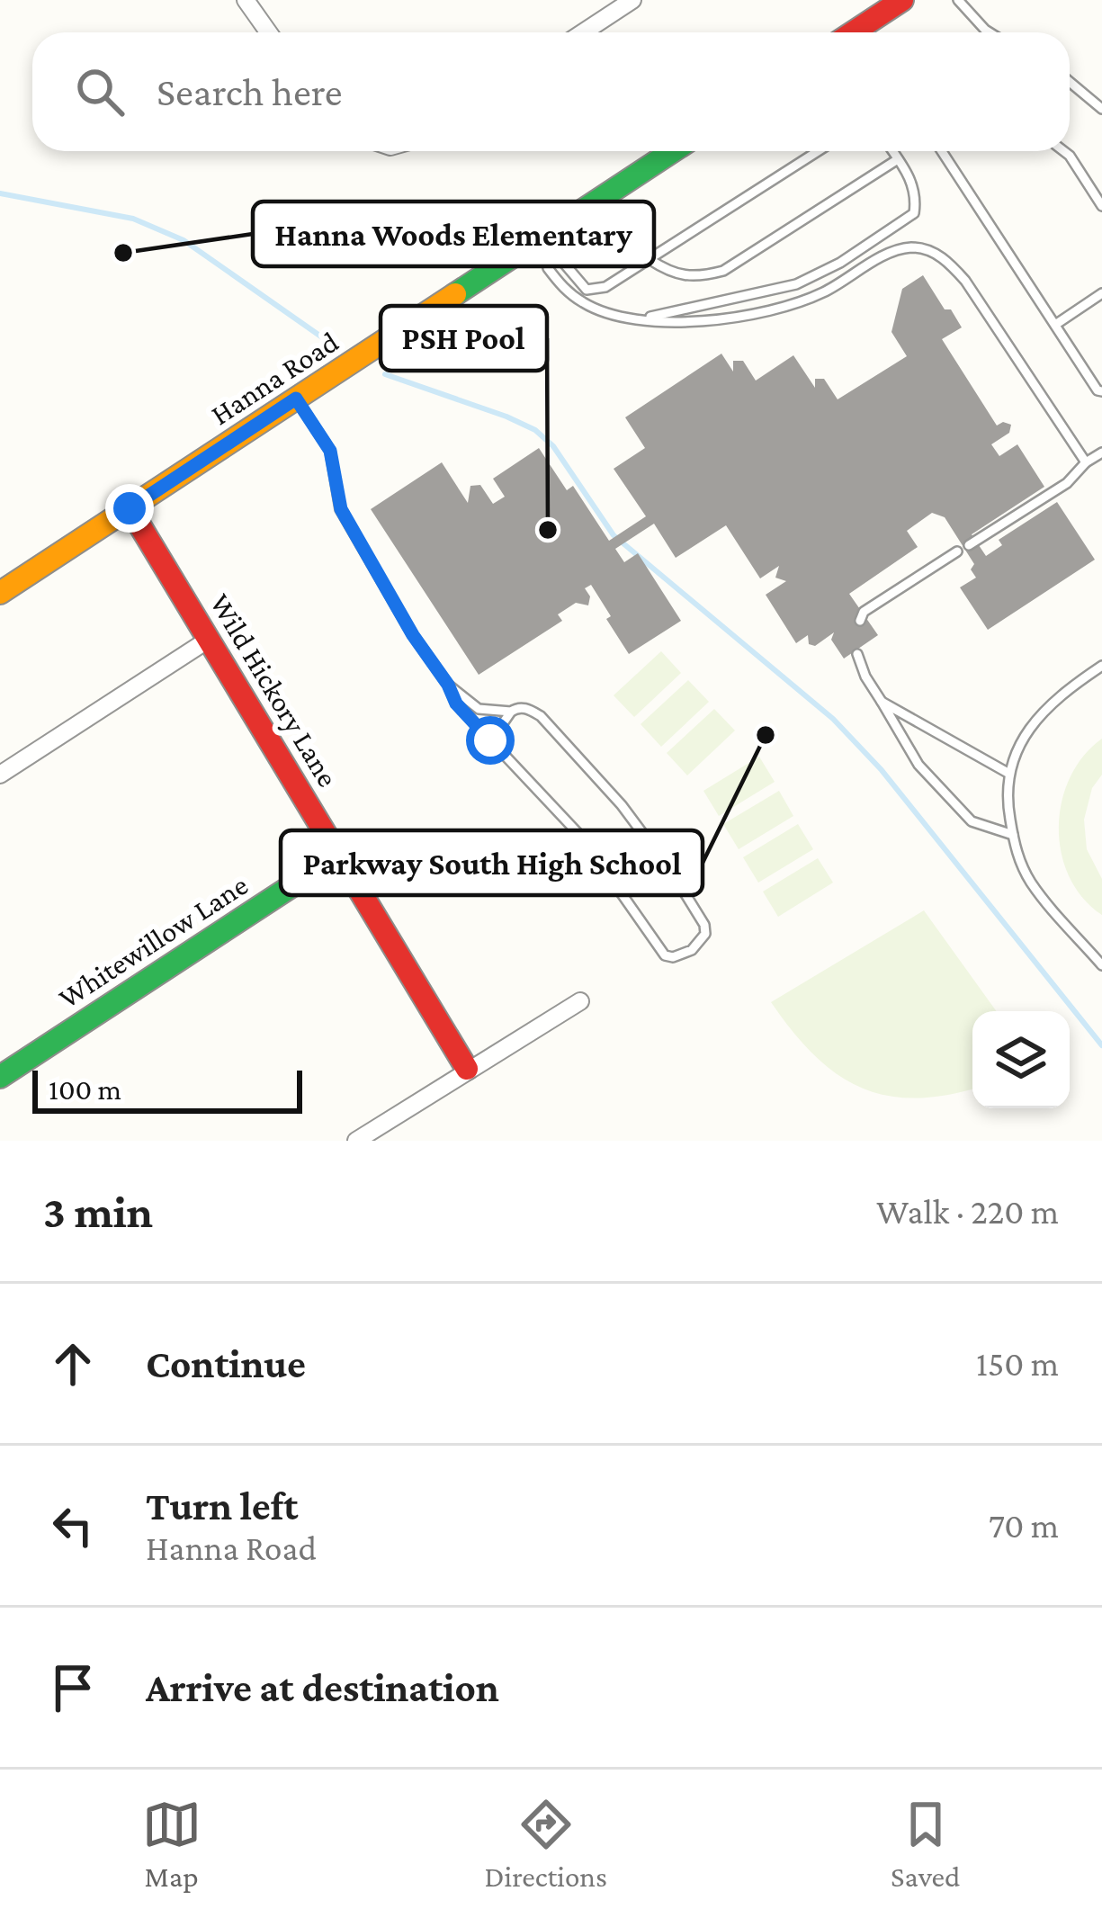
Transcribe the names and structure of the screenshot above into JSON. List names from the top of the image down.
{
  "streets": {
    "street": ["Hanna Road", "Wild Hickory Lane", "Whitewillow Lane"]
  },
  "crossings": [
    ["Hanna Road", "Wild Hickory Lane"],
    ["Wild Hickory Lane", "Whitewillow Lane"]
  ],
  "places": ["Hanna Woods Elementary", "PSH Pool", "Parkway South High School"],
  "scale_bar": "100 m",
  "page": {
    "search": "Search here",
    "scale": "100 m",
    "heading": ["3 min", "Walk · 220 m"],
    "list": [
      ["Continue", "150 m"],
      ["Turn left", "Hanna Road", "70 m"],
      "Arrive at destination"
    ],
    "nav": ["Map", "Directions", "Saved"]
  }
}
